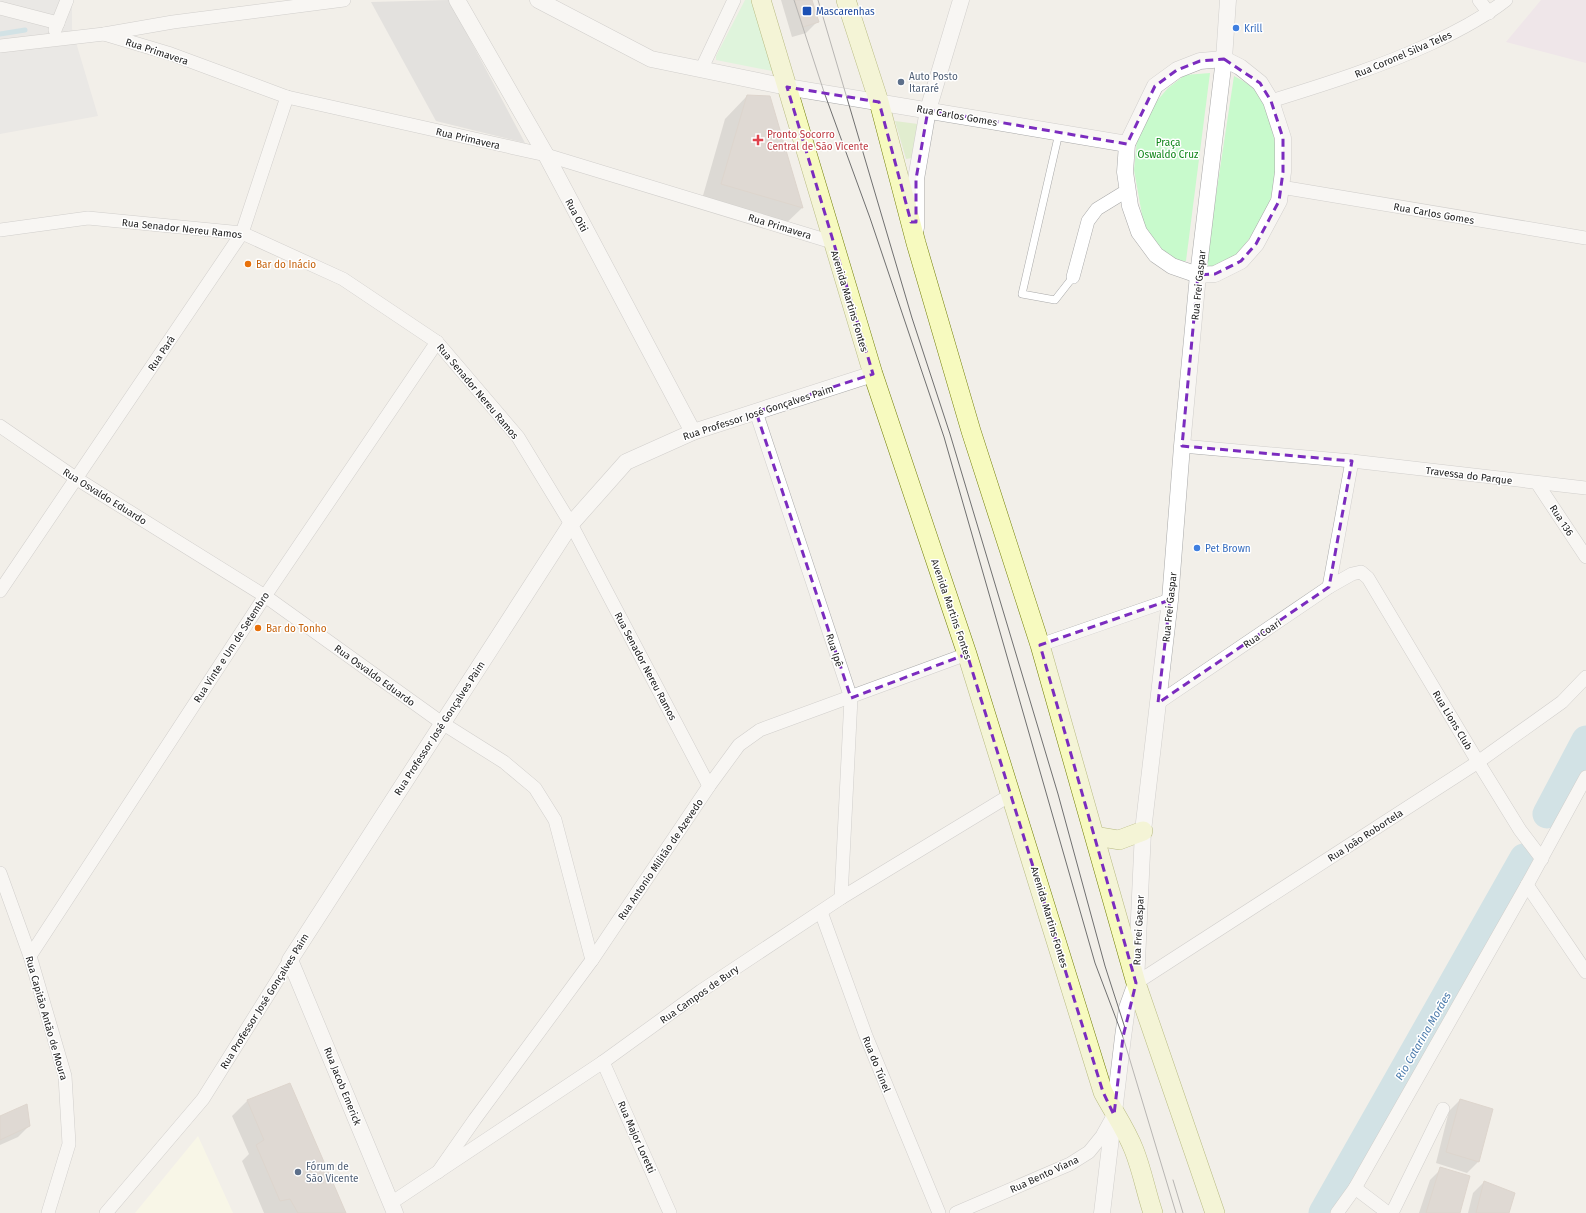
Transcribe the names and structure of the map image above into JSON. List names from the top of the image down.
{
  "streets": {
    "main road": ["Avenida Martins Fontes"],
    "street": [
      "Rua Primavera",
      "Rua Coronel Silva Teles",
      "Rua Carlos Gomes",
      "Rua Oiti",
      "Rua Senador Nereu Ramos",
      "Rua Frei Gaspar",
      "Rua Pará",
      "Rua Professor José Gonçalves Paim",
      "Travessa do Parque",
      "Rua Osvaldo Eduardo",
      "Rua 136",
      "Rua Coari",
      "Rua Vinte e Um de Setembro",
      "Rua Ipê",
      "Rua Lions Club",
      "Rua João Robortela",
      "Rua Antonio Militão de Azevedo",
      "Rua Campos de Bury",
      "Rua Capitão Antão de Moura",
      "Rua do Túnel",
      "Rua Jacob Emerick",
      "Rua Major Loretti",
      "Rua Bento Viana"
    ]
  },
  "crossings": [
    ["Rua Primavera", "Rua Oiti"],
    ["Rua Primavera", "Avenida Martins Fontes"],
    ["Rua Primavera", "Rua Pará"],
    ["Rua Carlos Gomes", "Avenida Martins Fontes"],
    ["Rua Oiti", "Rua Professor José Gonçalves Paim"],
    ["Rua Senador Nereu Ramos", "Rua Pará"],
    ["Rua Senador Nereu Ramos", "Rua Professor José Gonçalves Paim"],
    ["Rua Senador Nereu Ramos", "Rua Vinte e Um de Setembro"],
    ["Rua Senador Nereu Ramos", "Rua Antonio Militão de Azevedo"],
    ["Rua Frei Gaspar", "Avenida Martins Fontes"],
    ["Rua Frei Gaspar", "Travessa do Parque"],
    ["Rua Frei Gaspar", "Rua Coari"],
    ["Rua Frei Gaspar", "Rua João Robortela"],
    ["Rua Frei Gaspar", "Rua Bento Viana"],
    ["Avenida Martins Fontes", "Rua Professor José Gonçalves Paim"],
    ["Avenida Martins Fontes", "Rua Antonio Militão de Azevedo"],
    ["Avenida Martins Fontes", "Rua Campos de Bury"],
    ["Avenida Martins Fontes", "Rua Bento Viana"],
    ["Rua Pará", "Rua Osvaldo Eduardo"],
    ["Rua Professor José Gonçalves Paim", "Rua Osvaldo Eduardo"],
    ["Rua Professor José Gonçalves Paim", "Rua Ipê"],
    ["Rua Professor José Gonçalves Paim", "Rua Jacob Emerick"],
    ["Travessa do Parque", "Rua 136"],
    ["Rua Osvaldo Eduardo", "Rua Vinte e Um de Setembro"],
    ["Rua Osvaldo Eduardo", "Rua Antonio Militão de Azevedo"],
    ["Rua Coari", "Rua Lions Club"],
    ["Rua Vinte e Um de Setembro", "Rua Capitão Antão de Moura"],
    ["Rua Ipê", "Rua Antonio Militão de Azevedo"],
    ["Rua Ipê", "Rua Campos de Bury"],
    ["Rua Lions Club", "Rua João Robortela"],
    ["Rua Antonio Militão de Azevedo", "Rua Campos de Bury"],
    ["Rua Campos de Bury", "Rua do Túnel"],
    ["Rua Campos de Bury", "Rua Jacob Emerick"],
    ["Rua Campos de Bury", "Rua Major Loretti"]
  ],
  "water": ["Rio Catarina Morães"],
  "parks": ["Praça Oswaldo Cruz"],
  "places": {
    "transit": ["Mascarenhas"],
    "other": [
      "Krill",
      "Auto Posto Itararé",
      "Bar do Inácio",
      "Pet Brown",
      "Bar do Tonho",
      "Fórum de São Vicente"
    ],
    "health": ["Pronto Socorro Central de São Vicente"]
  }
}
